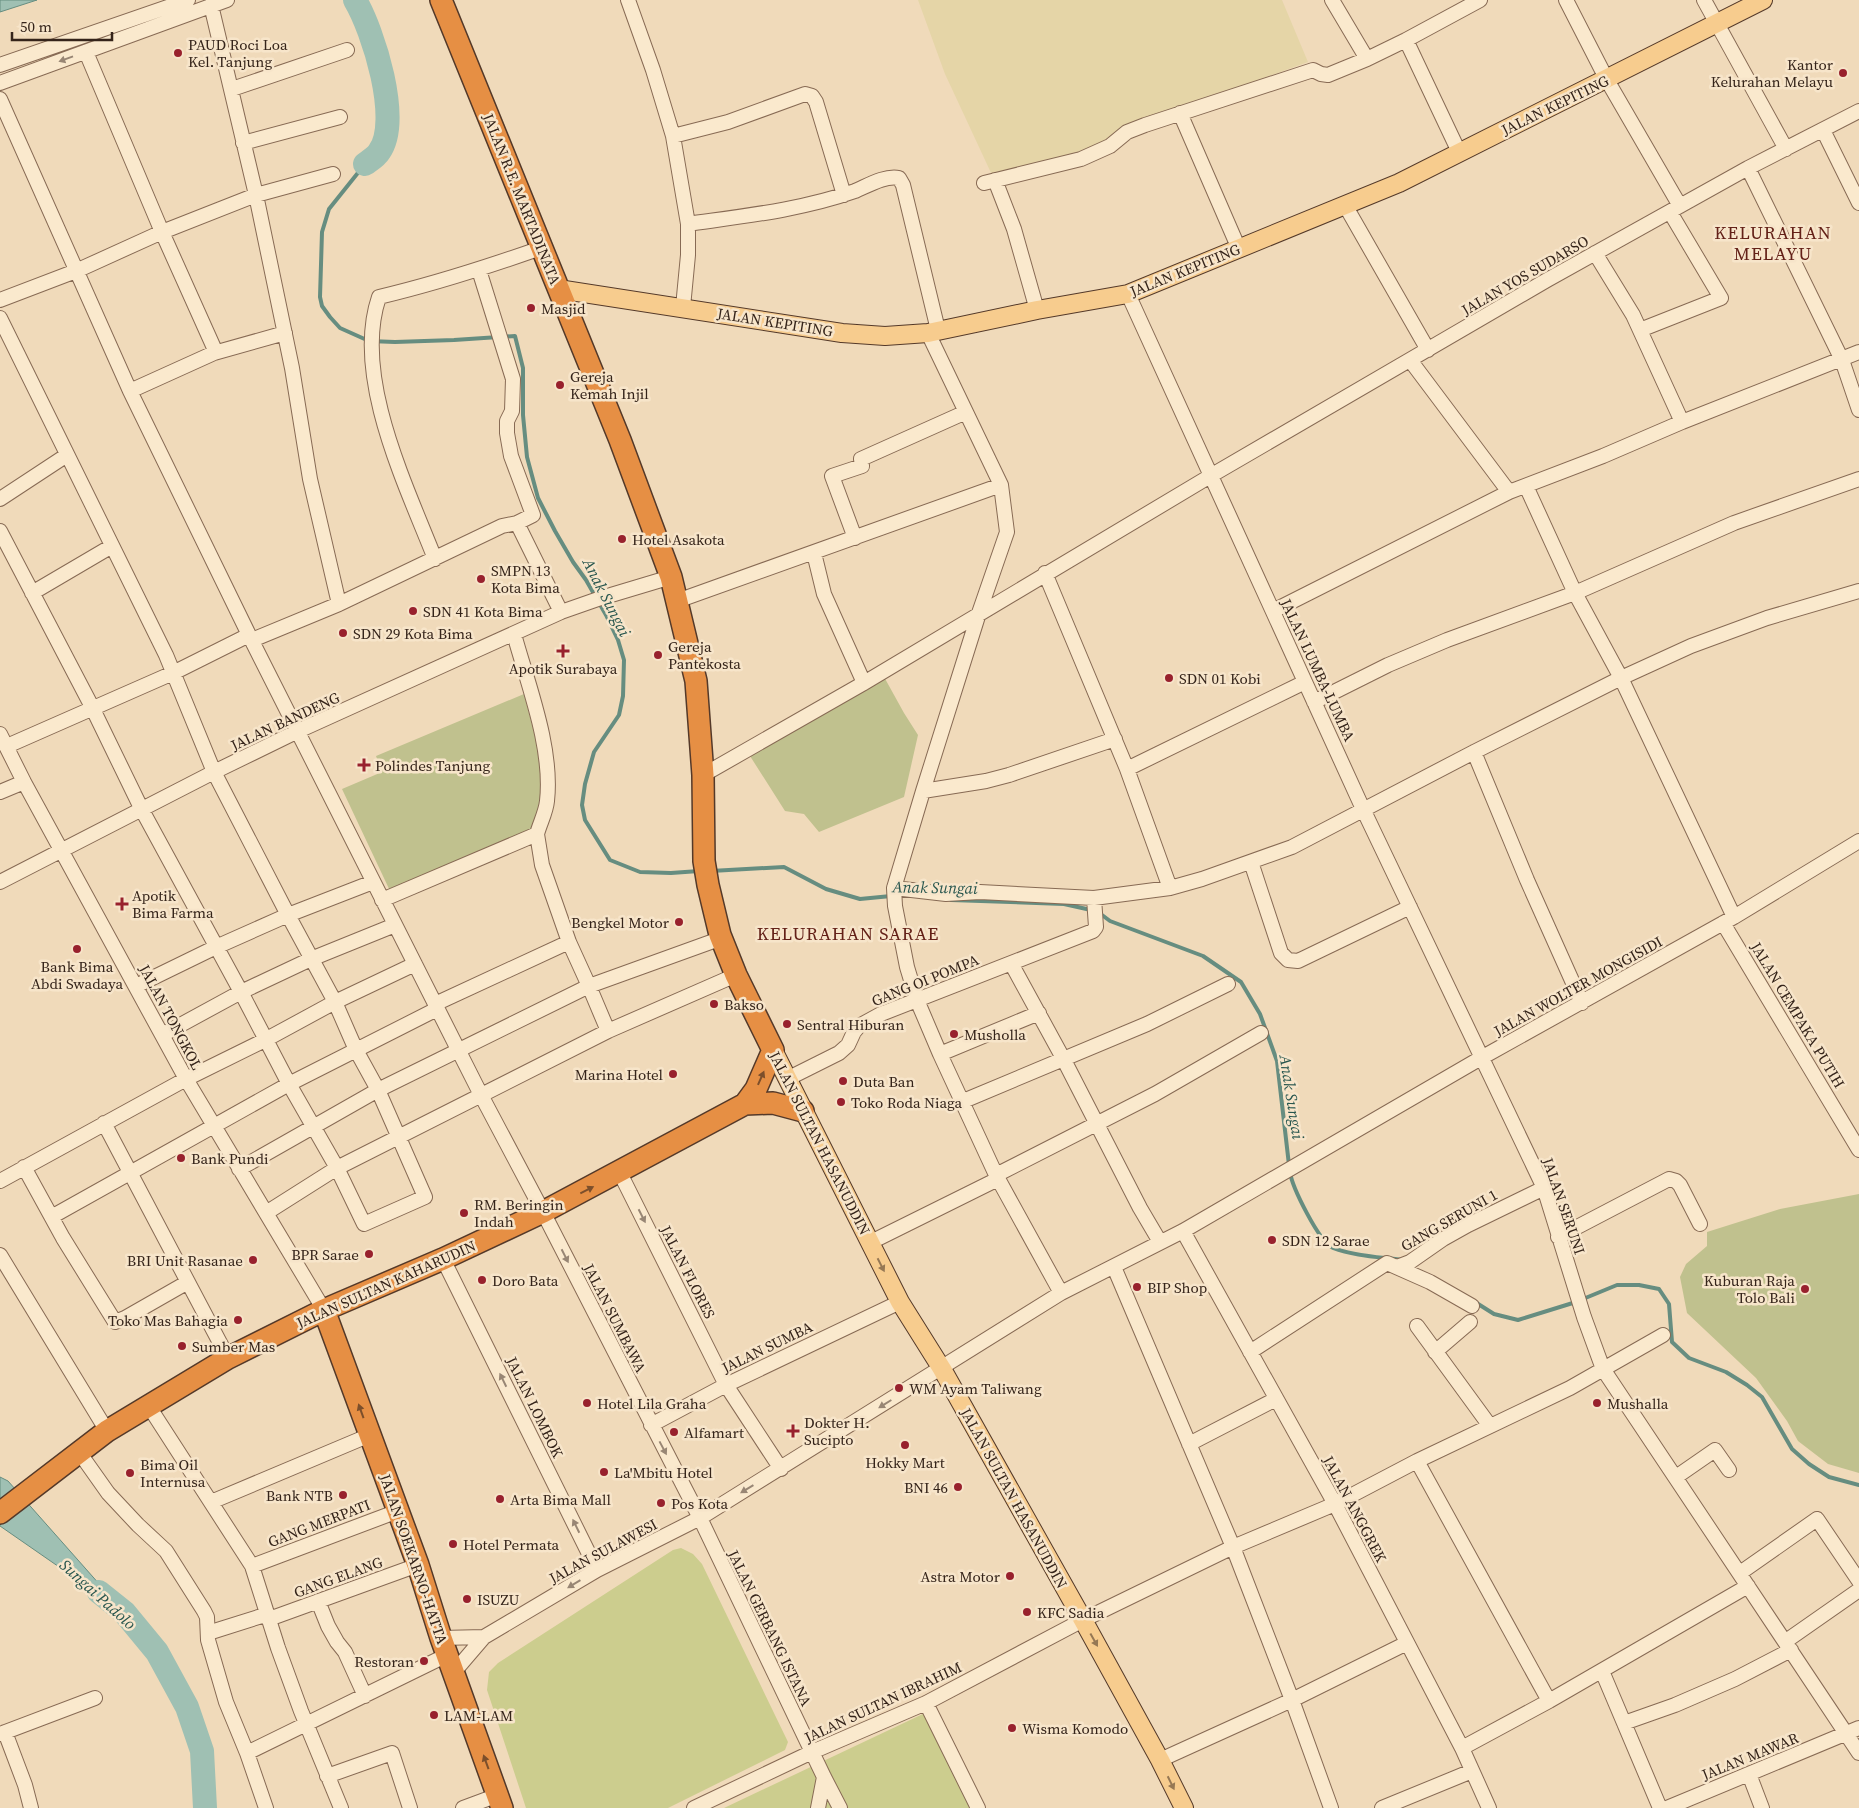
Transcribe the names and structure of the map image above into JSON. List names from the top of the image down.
{
  "streets": {
    "highway": [
      "JALAN R.E. MARTADINATA",
      "JALAN SULTAN HASANUDDIN",
      "JALAN SULTAN KAHARUDIN",
      "JALAN SOEKARNO-HATTA"
    ],
    "main road": ["JALAN KEPITING"],
    "street": [
      "JALAN YOS SUDARSO",
      "JALAN LUMBA-LUMBA",
      "JALAN BANDENG",
      "GANG OI POMPA",
      "JALAN WOLTER MONGISIDI",
      "JALAN CEMPAKA PUTIH",
      "JALAN TONGKOL",
      "JALAN SERUNI",
      "GANG SERUNI 1",
      "JALAN FLORES",
      "JALAN SUMBAWA",
      "JALAN SUMBA",
      "JALAN LOMBOK",
      "JALAN ANGGREK",
      "GANG MERPATI",
      "JALAN SULAWESI",
      "GANG ELANG",
      "JALAN GERBANG ISTANA",
      "JALAN SULTAN IBRAHIM",
      "JALAN MAWAR"
    ]
  },
  "crossings": [
    ["JALAN KEPITING", "JALAN R.E. MARTADINATA"],
    ["JALAN KEPITING", "JALAN LUMBA-LUMBA"],
    ["JALAN R.E. MARTADINATA", "JALAN YOS SUDARSO"],
    ["JALAN R.E. MARTADINATA", "JALAN BANDENG"],
    ["JALAN R.E. MARTADINATA", "JALAN SULTAN HASANUDDIN"],
    ["JALAN YOS SUDARSO", "JALAN LUMBA-LUMBA"],
    ["JALAN LUMBA-LUMBA", "JALAN WOLTER MONGISIDI"],
    ["JALAN LUMBA-LUMBA", "JALAN SERUNI"],
    ["JALAN BANDENG", "JALAN TONGKOL"],
    ["JALAN BANDENG", "JALAN SUMBAWA"],
    ["GANG OI POMPA", "JALAN SULTAN HASANUDDIN"],
    ["JALAN WOLTER MONGISIDI", "JALAN CEMPAKA PUTIH"],
    ["JALAN WOLTER MONGISIDI", "JALAN SERUNI"],
    ["JALAN WOLTER MONGISIDI", "JALAN ANGGREK"],
    ["JALAN TONGKOL", "JALAN SULTAN KAHARUDIN"],
    ["JALAN TONGKOL", "JALAN SOEKARNO-HATTA"],
    ["JALAN SULTAN HASANUDDIN", "JALAN SULTAN KAHARUDIN"],
    ["JALAN SULTAN HASANUDDIN", "JALAN SUMBA"],
    ["JALAN SULTAN HASANUDDIN", "JALAN SULAWESI"],
    ["JALAN SULTAN HASANUDDIN", "JALAN SULTAN IBRAHIM"],
    ["JALAN SERUNI", "GANG SERUNI 1"],
    ["JALAN SERUNI", "JALAN SULTAN IBRAHIM"],
    ["JALAN SERUNI", "JALAN MAWAR"],
    ["JALAN FLORES", "JALAN SULTAN KAHARUDIN"],
    ["JALAN FLORES", "JALAN SUMBA"],
    ["JALAN FLORES", "JALAN SULAWESI"],
    ["JALAN SULTAN KAHARUDIN", "JALAN SUMBAWA"],
    ["JALAN SULTAN KAHARUDIN", "JALAN LOMBOK"],
    ["JALAN SULTAN KAHARUDIN", "JALAN SOEKARNO-HATTA"],
    ["JALAN SUMBAWA", "JALAN SUMBA"],
    ["JALAN SUMBAWA", "JALAN SULAWESI"],
    ["JALAN SUMBAWA", "JALAN GERBANG ISTANA"],
    ["JALAN LOMBOK", "JALAN SULAWESI"],
    ["JALAN ANGGREK", "JALAN SULTAN IBRAHIM"],
    ["GANG MERPATI", "JALAN SOEKARNO-HATTA"],
    ["JALAN SULAWESI", "JALAN SOEKARNO-HATTA"],
    ["JALAN SULAWESI", "JALAN GERBANG ISTANA"],
    ["JALAN SOEKARNO-HATTA", "GANG ELANG"],
    ["JALAN GERBANG ISTANA", "JALAN SULTAN IBRAHIM"]
  ],
  "one_way": [
    "JALAN FLORES",
    "JALAN LOMBOK",
    "JALAN SULAWESI",
    "JALAN SOEKARNO-HATTA"
  ],
  "districts": ["KELURAHAN MELAYU", "KELURAHAN SARAE"],
  "water": ["Anak Sungai", "Sungai Padolo"],
  "places": {
    "other": [
      "PAUD Roci Loa Kel. Tanjung",
      "Kantor Kelurahan Melayu",
      "Masjid",
      "Gereja Kemah Injil",
      "Hotel Asakota",
      "SMPN 13 Kota Bima",
      "SDN 41 Kota Bima",
      "SDN 29 Kota Bima",
      "Gereja Pantekosta",
      "SDN 01 Kobi",
      "Bengkel Motor",
      "Bank Bima Abdi Swadaya",
      "Bakso",
      "Sentral Hiburan",
      "Musholla",
      "Marina Hotel",
      "Duta Ban",
      "Toko Roda Niaga",
      "Bank Pundi",
      "RM. Beringin Indah",
      "SDN 12 Sarae",
      "BPR Sarae",
      "BRI Unit Rasanae",
      "Doro Bata",
      "BIP Shop",
      "Kuburan Raja Tolo Bali",
      "Toko Mas Bahagia",
      "Sumber Mas",
      "WM Ayam Taliwang",
      "Hotel Lila Graha",
      "Mushalla",
      "Alfamart",
      "Hokky Mart",
      "La'Mbitu Hotel",
      "Bima Oil Internusa",
      "BNI 46",
      "Bank NTB",
      "Arta Bima Mall",
      "Pos Kota",
      "Hotel Permata",
      "Astra Motor",
      "ISUZU",
      "KFC Sadia",
      "Restoran",
      "LAM-LAM",
      "Wisma Komodo"
    ],
    "health": [
      "Apotik Surabaya",
      "Polindes Tanjung",
      "Apotik Bima Farma",
      "Dokter H. Sucipto"
    ]
  },
  "scale_bar": "50 m"
}
